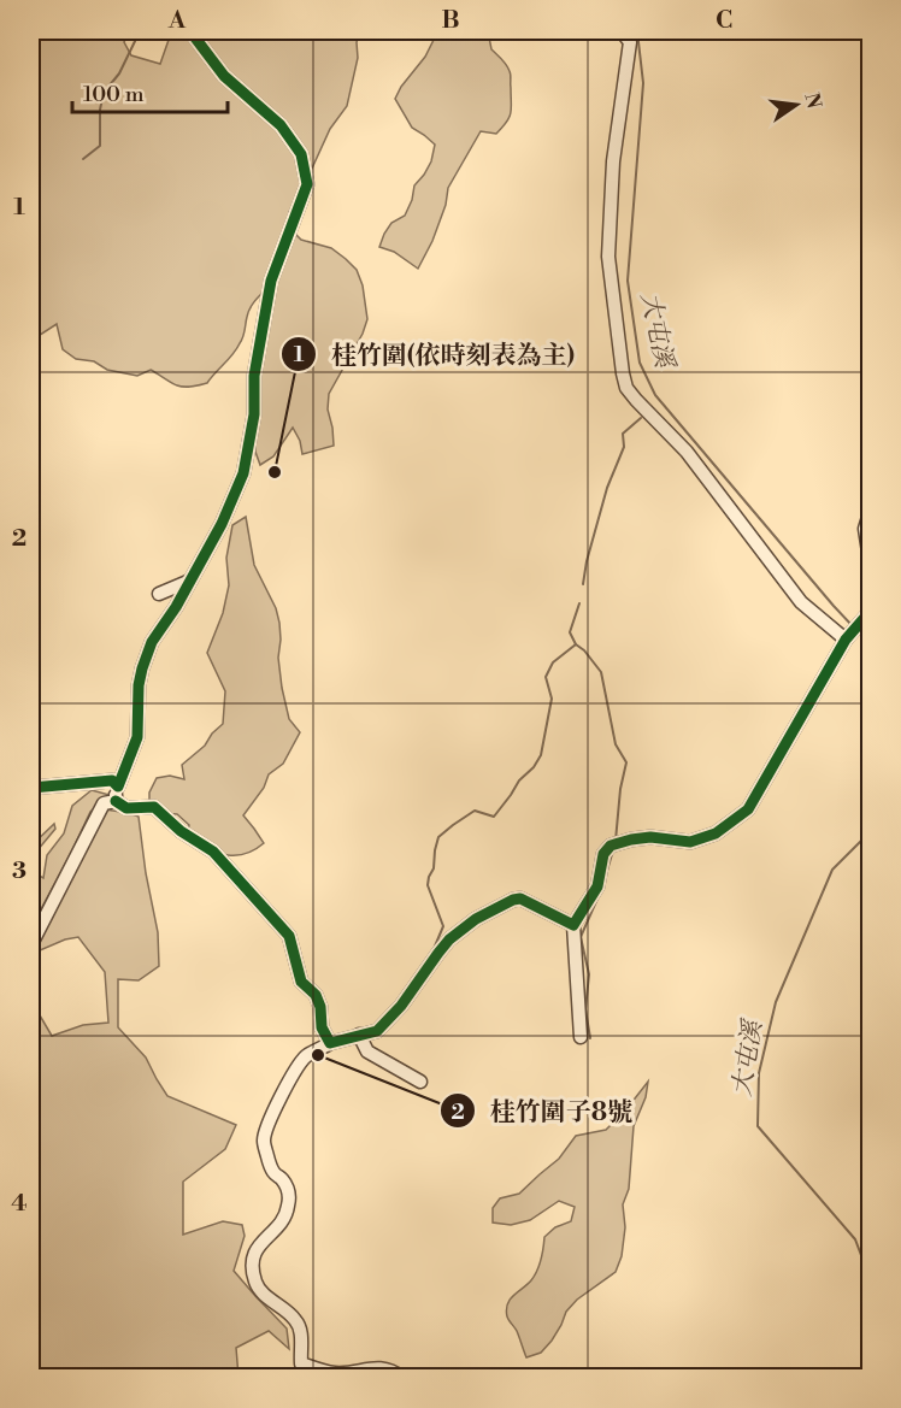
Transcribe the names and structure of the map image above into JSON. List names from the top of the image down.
{
  "water": ["大屯溪"],
  "places": ["桂竹圍(依時刻表為主)", "桂竹圍子8號"],
  "scale_bar": "100 m",
  "north": "right",
  "grid": {
    "columns": ["A", "B", "C"],
    "rows": [
      "1",
      "2",
      "3",
      "4"
    ]
  }
}
